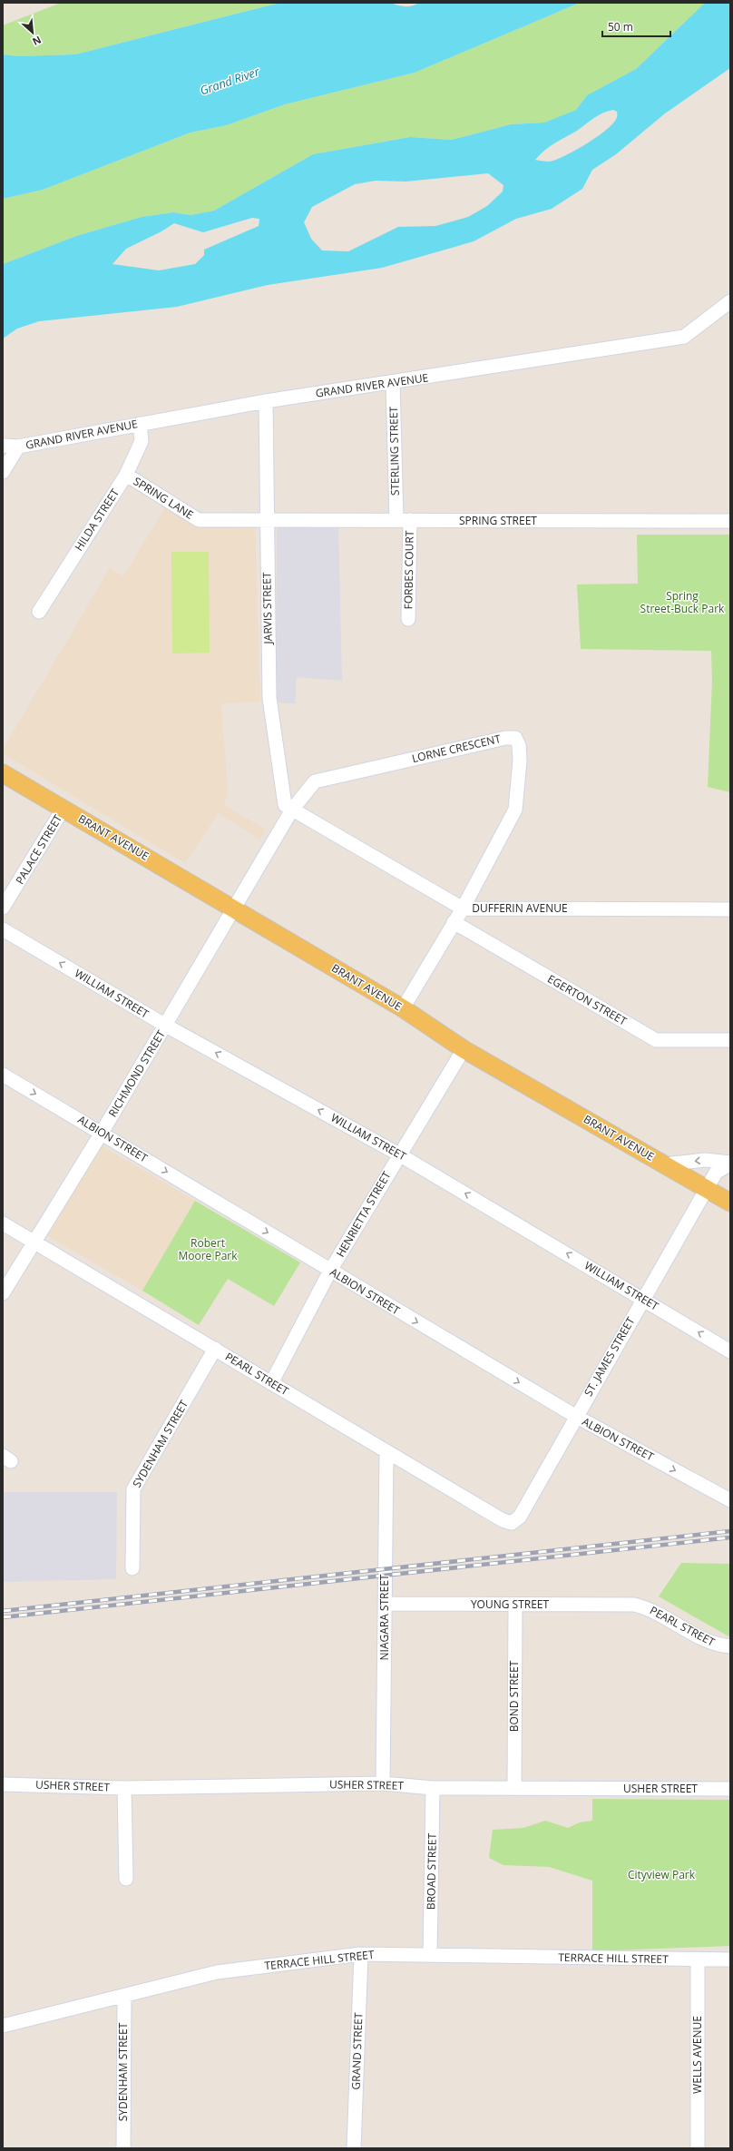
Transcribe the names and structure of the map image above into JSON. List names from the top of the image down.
{
  "streets": {
    "main road": ["BRANT AVENUE"],
    "street": [
      "GRAND RIVER AVENUE",
      "STERLING STREET",
      "SPRING LANE",
      "HILDA STREET",
      "SPRING STREET",
      "FORBES COURT",
      "JARVIS STREET",
      "LORNE CRESCENT",
      "PALACE STREET",
      "DUFFERIN AVENUE",
      "WILLIAM STREET",
      "EGERTON STREET",
      "RICHMOND STREET",
      "ALBION STREET",
      "HENRIETTA STREET",
      "ST. JAMES STREET",
      "PEARL STREET",
      "SYDENHAM STREET",
      "YOUNG STREET",
      "NIAGARA STREET",
      "BOND STREET",
      "USHER STREET",
      "BROAD STREET",
      "TERRACE HILL STREET",
      "GRAND STREET",
      "WELLS AVENUE"
    ]
  },
  "crossings": [
    ["GRAND RIVER AVENUE", "STERLING STREET"],
    ["GRAND RIVER AVENUE", "HILDA STREET"],
    ["GRAND RIVER AVENUE", "JARVIS STREET"],
    ["STERLING STREET", "SPRING STREET"],
    ["SPRING LANE", "HILDA STREET"],
    ["SPRING LANE", "SPRING STREET"],
    ["SPRING LANE", "JARVIS STREET"],
    ["SPRING STREET", "FORBES COURT"],
    ["SPRING STREET", "JARVIS STREET"],
    ["JARVIS STREET", "LORNE CRESCENT"],
    ["JARVIS STREET", "DUFFERIN AVENUE"],
    ["LORNE CRESCENT", "BRANT AVENUE"],
    ["LORNE CRESCENT", "DUFFERIN AVENUE"],
    ["LORNE CRESCENT", "EGERTON STREET"],
    ["LORNE CRESCENT", "RICHMOND STREET"],
    ["BRANT AVENUE", "PALACE STREET"],
    ["BRANT AVENUE", "RICHMOND STREET"],
    ["BRANT AVENUE", "HENRIETTA STREET"],
    ["BRANT AVENUE", "ST. JAMES STREET"],
    ["WILLIAM STREET", "RICHMOND STREET"],
    ["WILLIAM STREET", "HENRIETTA STREET"],
    ["WILLIAM STREET", "ST. JAMES STREET"],
    ["RICHMOND STREET", "ALBION STREET"],
    ["RICHMOND STREET", "PEARL STREET"],
    ["ALBION STREET", "HENRIETTA STREET"],
    ["ALBION STREET", "ST. JAMES STREET"],
    ["HENRIETTA STREET", "PEARL STREET"],
    ["ST. JAMES STREET", "PEARL STREET"],
    ["PEARL STREET", "SYDENHAM STREET"],
    ["PEARL STREET", "YOUNG STREET"],
    ["PEARL STREET", "NIAGARA STREET"],
    ["SYDENHAM STREET", "TERRACE HILL STREET"],
    ["YOUNG STREET", "NIAGARA STREET"],
    ["YOUNG STREET", "BOND STREET"],
    ["NIAGARA STREET", "USHER STREET"],
    ["BOND STREET", "USHER STREET"],
    ["USHER STREET", "BROAD STREET"],
    ["BROAD STREET", "TERRACE HILL STREET"],
    ["TERRACE HILL STREET", "GRAND STREET"],
    ["TERRACE HILL STREET", "WELLS AVENUE"]
  ],
  "one_way": ["WILLIAM STREET", "ALBION STREET"],
  "water": ["Grand River"],
  "parks": ["Spring Street-Buck Park", "Robert Moore Park", "Cityview Park"],
  "scale_bar": "50 m",
  "north": "bottom right"
}
